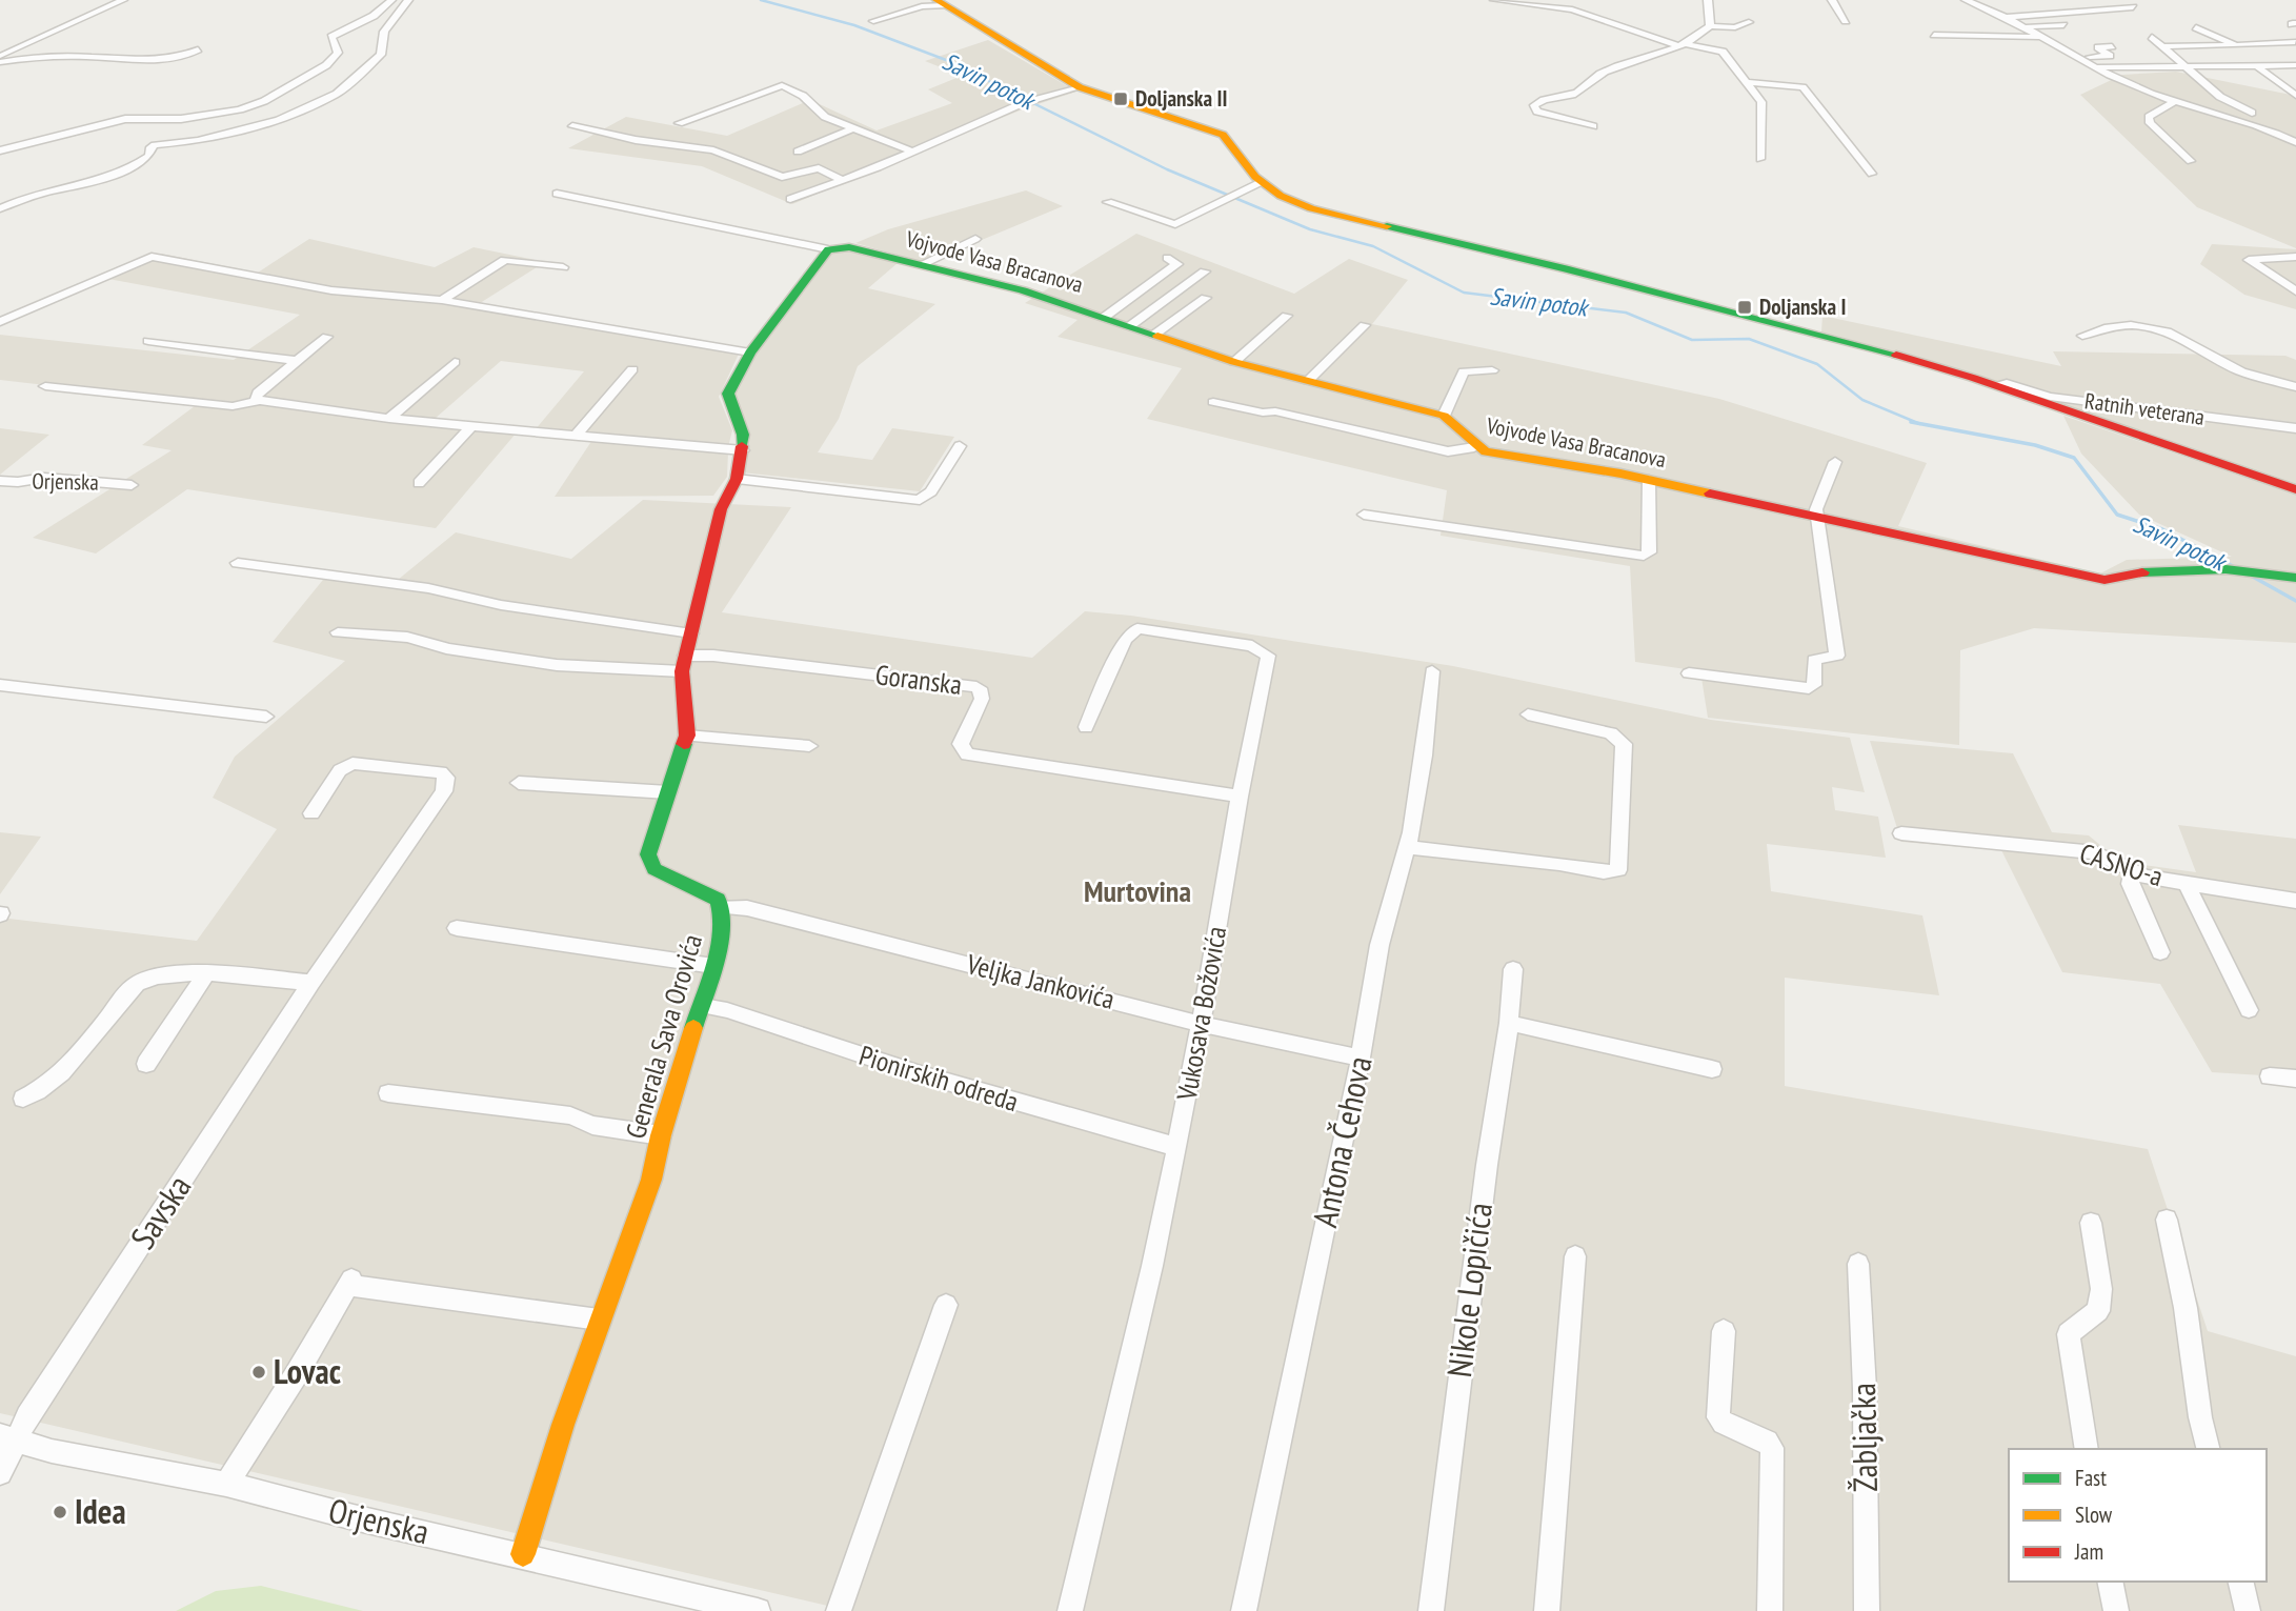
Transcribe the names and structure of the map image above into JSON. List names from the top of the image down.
{
  "streets": {
    "street": [
      "Vojvode Vasa Bracanova",
      "Ratnih veterana",
      "Orjenska",
      "Goranska",
      "CASNO-a",
      "Veljka Jankovića",
      "Vukosava Božovića",
      "Generala Sava Orovića",
      "Pionirskih odreda",
      "Antona Čehova",
      "Savska",
      "Nikole Lopičića",
      "Žabljačka"
    ]
  },
  "crossings": [
    ["Vojvode Vasa Bracanova", "Generala Sava Orovića"],
    ["Orjenska", "Generala Sava Orovića"],
    ["Orjenska", "Savska"],
    ["Goranska", "Vukosava Božovića"],
    ["Goranska", "Generala Sava Orovića"],
    ["Veljka Jankovića", "Vukosava Božovića"],
    ["Veljka Jankovića", "Generala Sava Orovića"],
    ["Veljka Jankovića", "Antona Čehova"],
    ["Vukosava Božovića", "Pionirskih odreda"],
    ["Generala Sava Orovića", "Pionirskih odreda"]
  ],
  "districts": ["Murtovina"],
  "water": ["Savin potok"],
  "places": {
    "transit": ["Doljanska II", "Doljanska I"],
    "other": ["Lovac", "Idea"]
  },
  "legend": ["Fast", "Slow", "Jam"]
}
